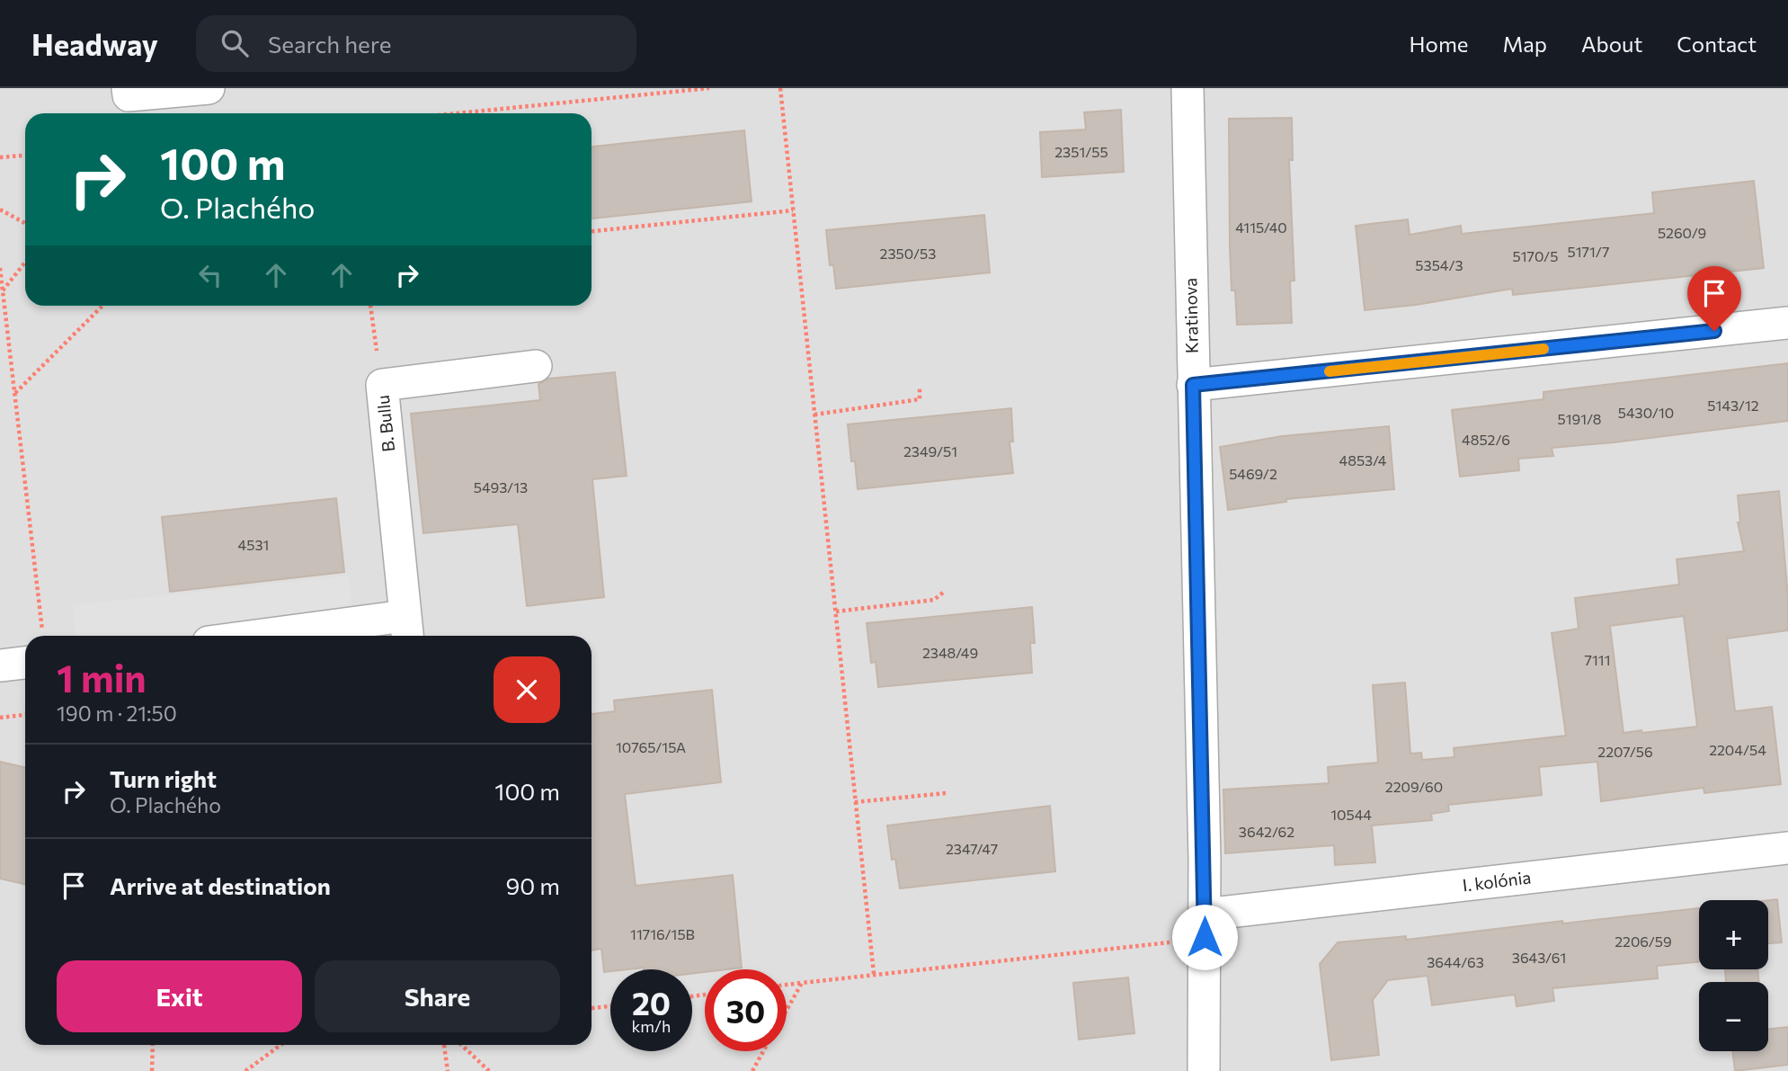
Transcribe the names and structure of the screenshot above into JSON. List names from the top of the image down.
{
  "streets": {
    "street": ["Kratinova", "B. Bullu", "I. kolónia"]
  },
  "crossings": [
    ["Kratinova", "I. kolónia"]
  ],
  "house_numbers": [
    "2351/55",
    "4115/40",
    "5260/9",
    "5171/7",
    "2350/53",
    "5170/5",
    "5354/3",
    "5143/12",
    "5430/10",
    "5191/8",
    "4852/6",
    "2349/51",
    "4853/4",
    "5469/2",
    "5493/13",
    "4531",
    "2348/49",
    "7111",
    "10765/15A",
    "2204/54",
    "2207/56",
    "2209/60",
    "10544",
    "3642/62",
    "2347/47",
    "11716/15B",
    "2206/59",
    "3643/61",
    "3644/63"
  ],
  "page": {
    "header": "Headway",
    "search": "Search here",
    "nav": [
      "Home",
      "Map",
      "About",
      "Contact"
    ],
    "turn": ["100 m", "O. Plachého"],
    "heading": ["1 min", "190 m · 21:50"],
    "list": [
      {
        "name": "Turn right",
        "note": "O. Plachého",
        "value": "100 m"
      },
      {
        "name": "Arrive at destination",
        "value": "90 m"
      }
    ],
    "map_buttons": ["+", "−"],
    "buttons": ["Exit", "Share"],
    "speed": "20 km/h",
    "limit": "30"
  }
}
